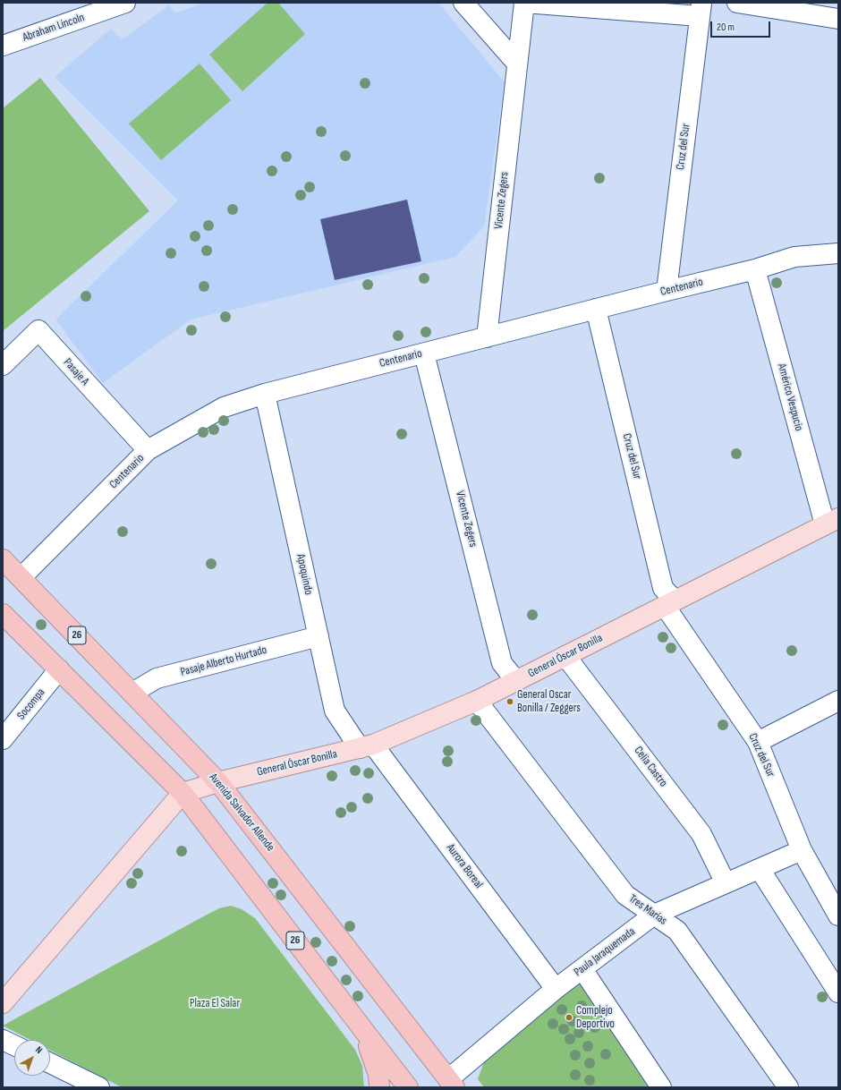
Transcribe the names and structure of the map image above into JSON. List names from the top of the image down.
{
  "streets": {
    "highway": ["26", "Avenida Salvador Allende"],
    "main road": ["General Óscar Bonilla"],
    "street": [
      "Abraham Lincoln",
      "Cruz del Sur",
      "Vicente Zegers",
      "Centenario",
      "Pasaje A",
      "Américo Vespucio",
      "Apoquindo",
      "Pasaje Alberto Hurtado",
      "Socompa",
      "Celia Castro",
      "Aurora Boreal",
      "Tres Marías",
      "Paula Jaraquemada"
    ]
  },
  "crossings": [
    ["Cruz del Sur", "Centenario"],
    ["Cruz del Sur", "General Óscar Bonilla"],
    ["Cruz del Sur", "Paula Jaraquemada"],
    ["Vicente Zegers", "Centenario"],
    ["Vicente Zegers", "General Óscar Bonilla"],
    ["Centenario", "Pasaje A"],
    ["Centenario", "Américo Vespucio"],
    ["Centenario", "Apoquindo"],
    ["Centenario", "Avenida Salvador Allende"],
    ["Américo Vespucio", "General Óscar Bonilla"],
    ["Apoquindo", "General Óscar Bonilla"],
    ["Apoquindo", "Pasaje Alberto Hurtado"],
    ["Apoquindo", "Aurora Boreal"],
    ["26", "General Óscar Bonilla"],
    ["26", "Socompa"],
    ["General Óscar Bonilla", "Celia Castro"],
    ["General Óscar Bonilla", "Avenida Salvador Allende"],
    ["General Óscar Bonilla", "Aurora Boreal"],
    ["General Óscar Bonilla", "Tres Marías"],
    ["Pasaje Alberto Hurtado", "Avenida Salvador Allende"],
    ["Celia Castro", "Paula Jaraquemada"],
    ["Avenida Salvador Allende", "Paula Jaraquemada"],
    ["Aurora Boreal", "Paula Jaraquemada"],
    ["Tres Marías", "Paula Jaraquemada"]
  ],
  "parks": ["Plaza El Salar"],
  "places": ["General Oscar Bonilla / Zeggers", "Complejo Deportivo"],
  "scale_bar": "20 m",
  "north": "top right"
}
